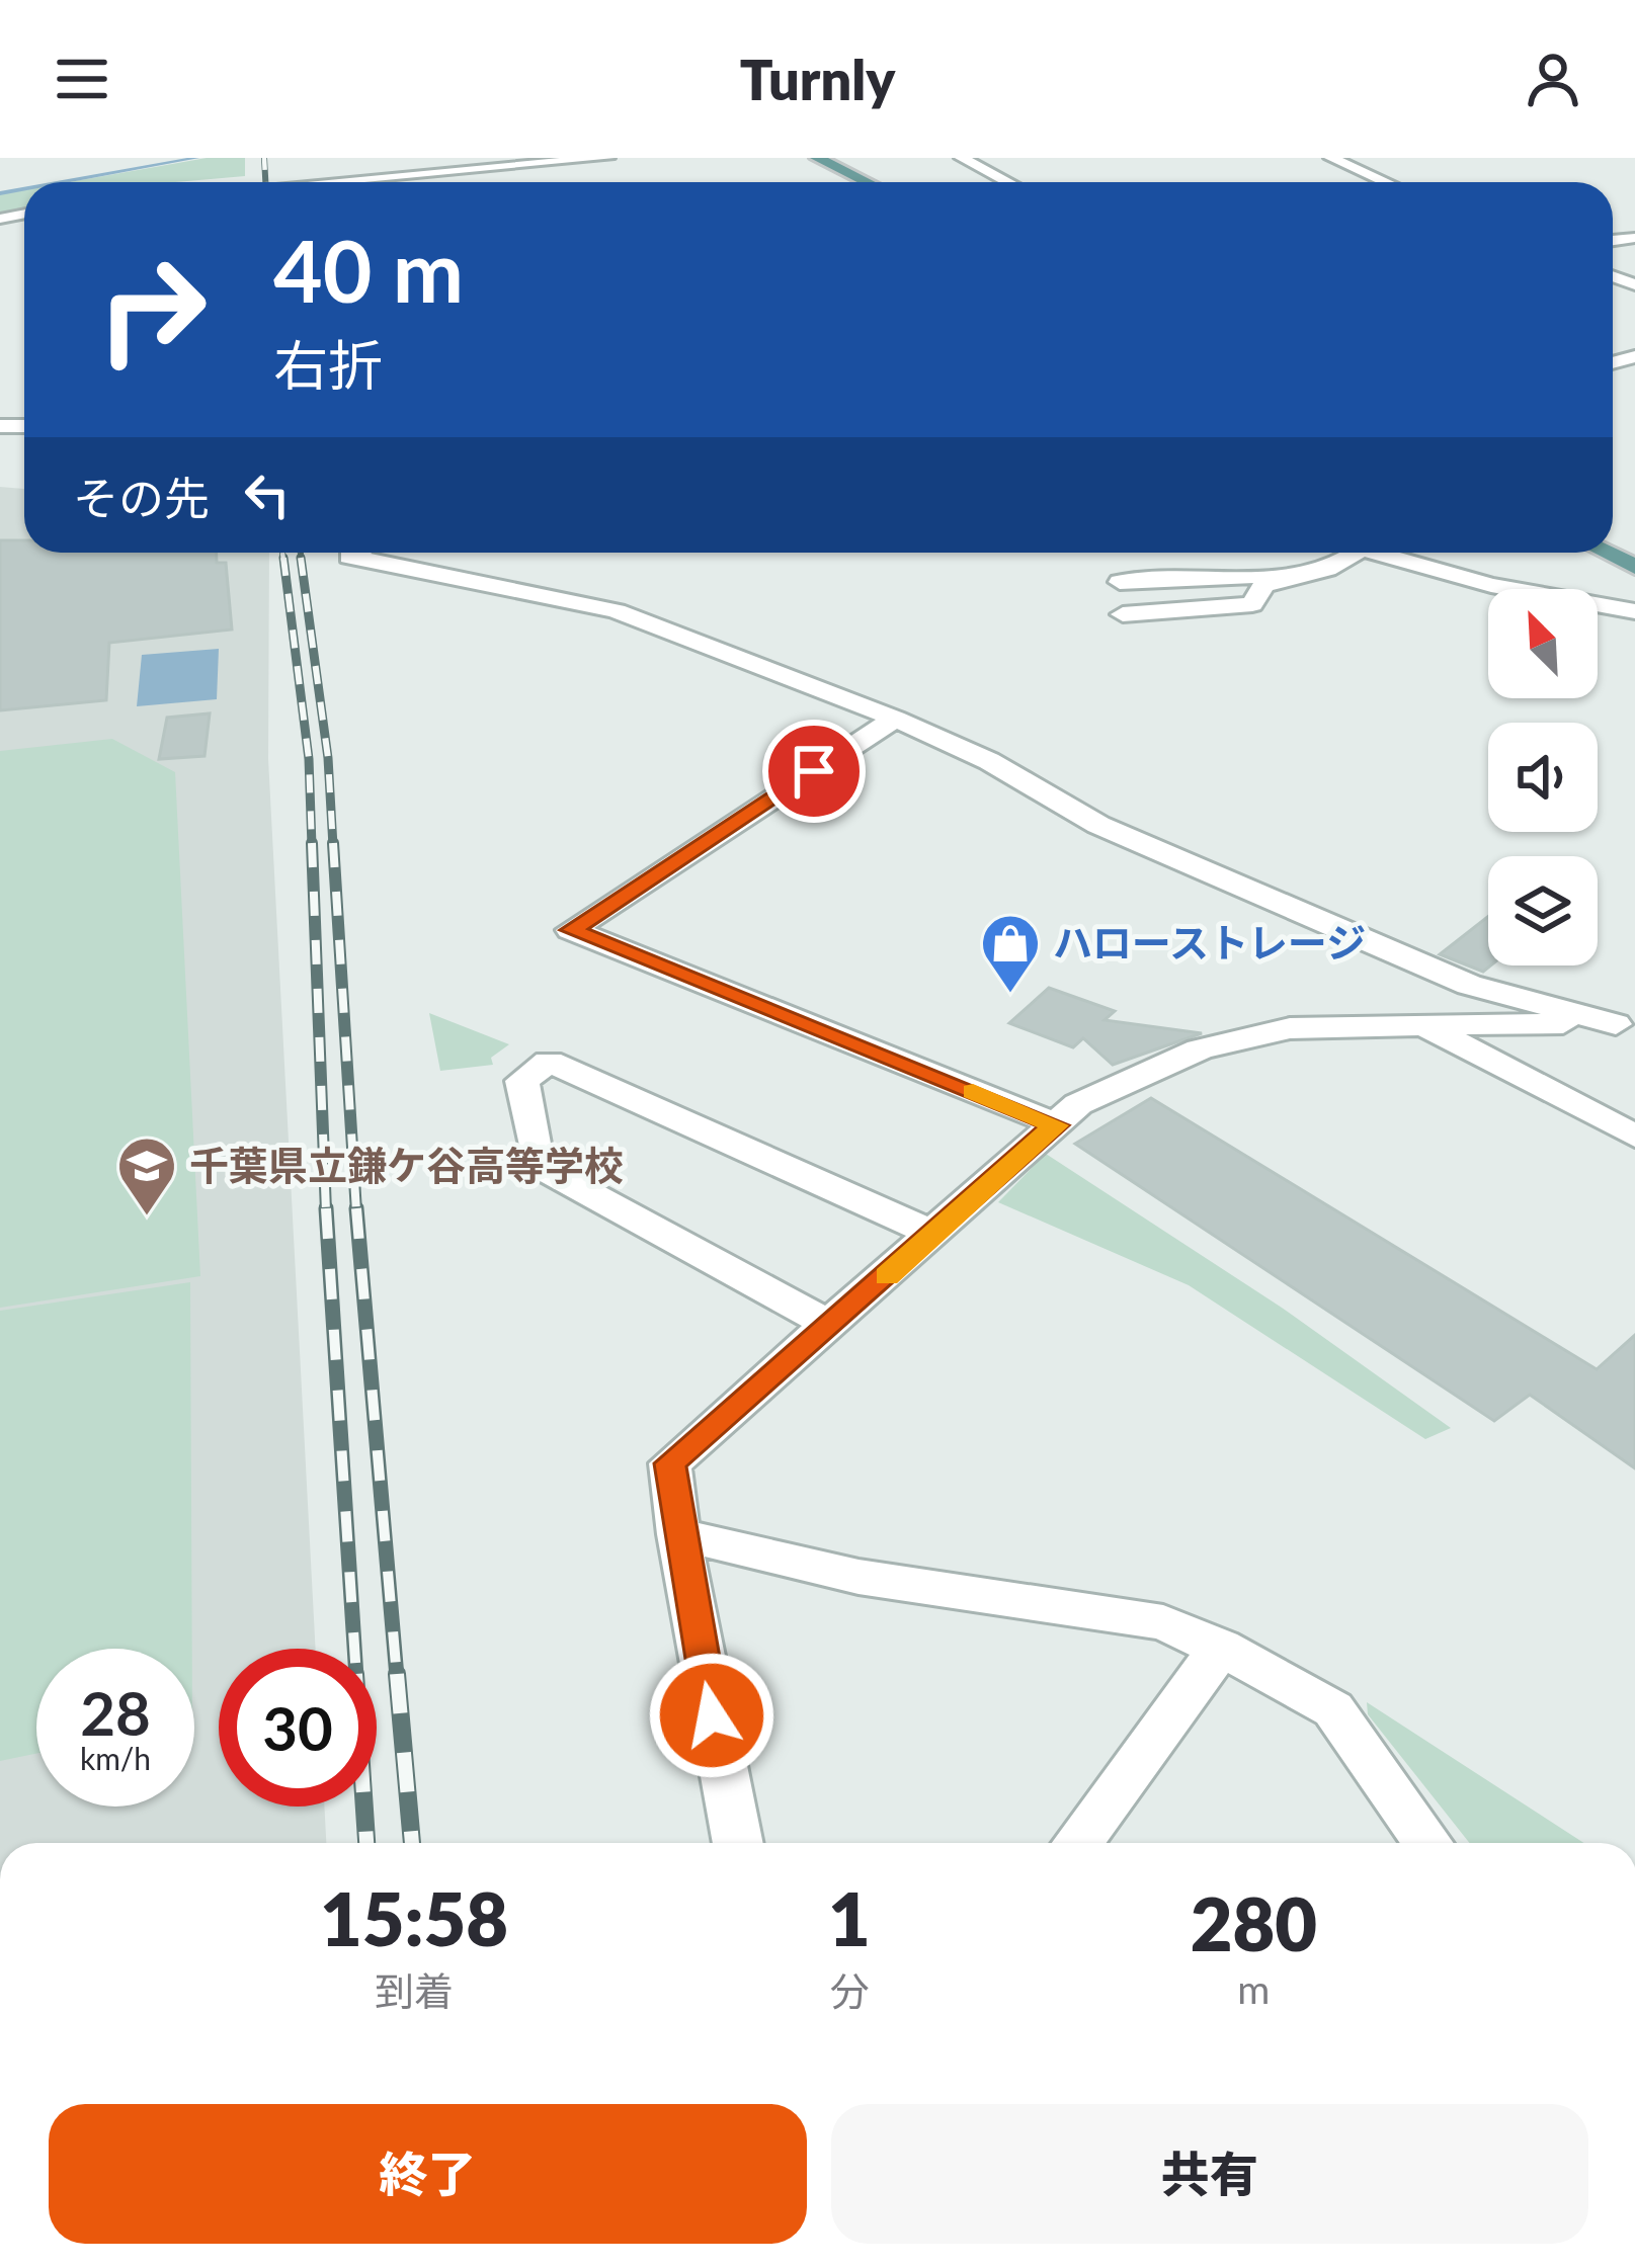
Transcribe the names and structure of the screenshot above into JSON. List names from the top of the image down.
{
  "places": {
    "shop": ["ハローストレージ"],
    "school or university": ["千葉県立鎌ケ谷高等学校"]
  },
  "north": "top left",
  "page": {
    "header": "Turnly",
    "turn": ["40 m", "右折"],
    "then": "その先",
    "speed": "28 km/h",
    "limit": "30",
    "eta": [
      "15:58",
      "到着",
      "1",
      "分",
      "280",
      "m"
    ],
    "buttons": ["終了", "共有"]
  }
}
